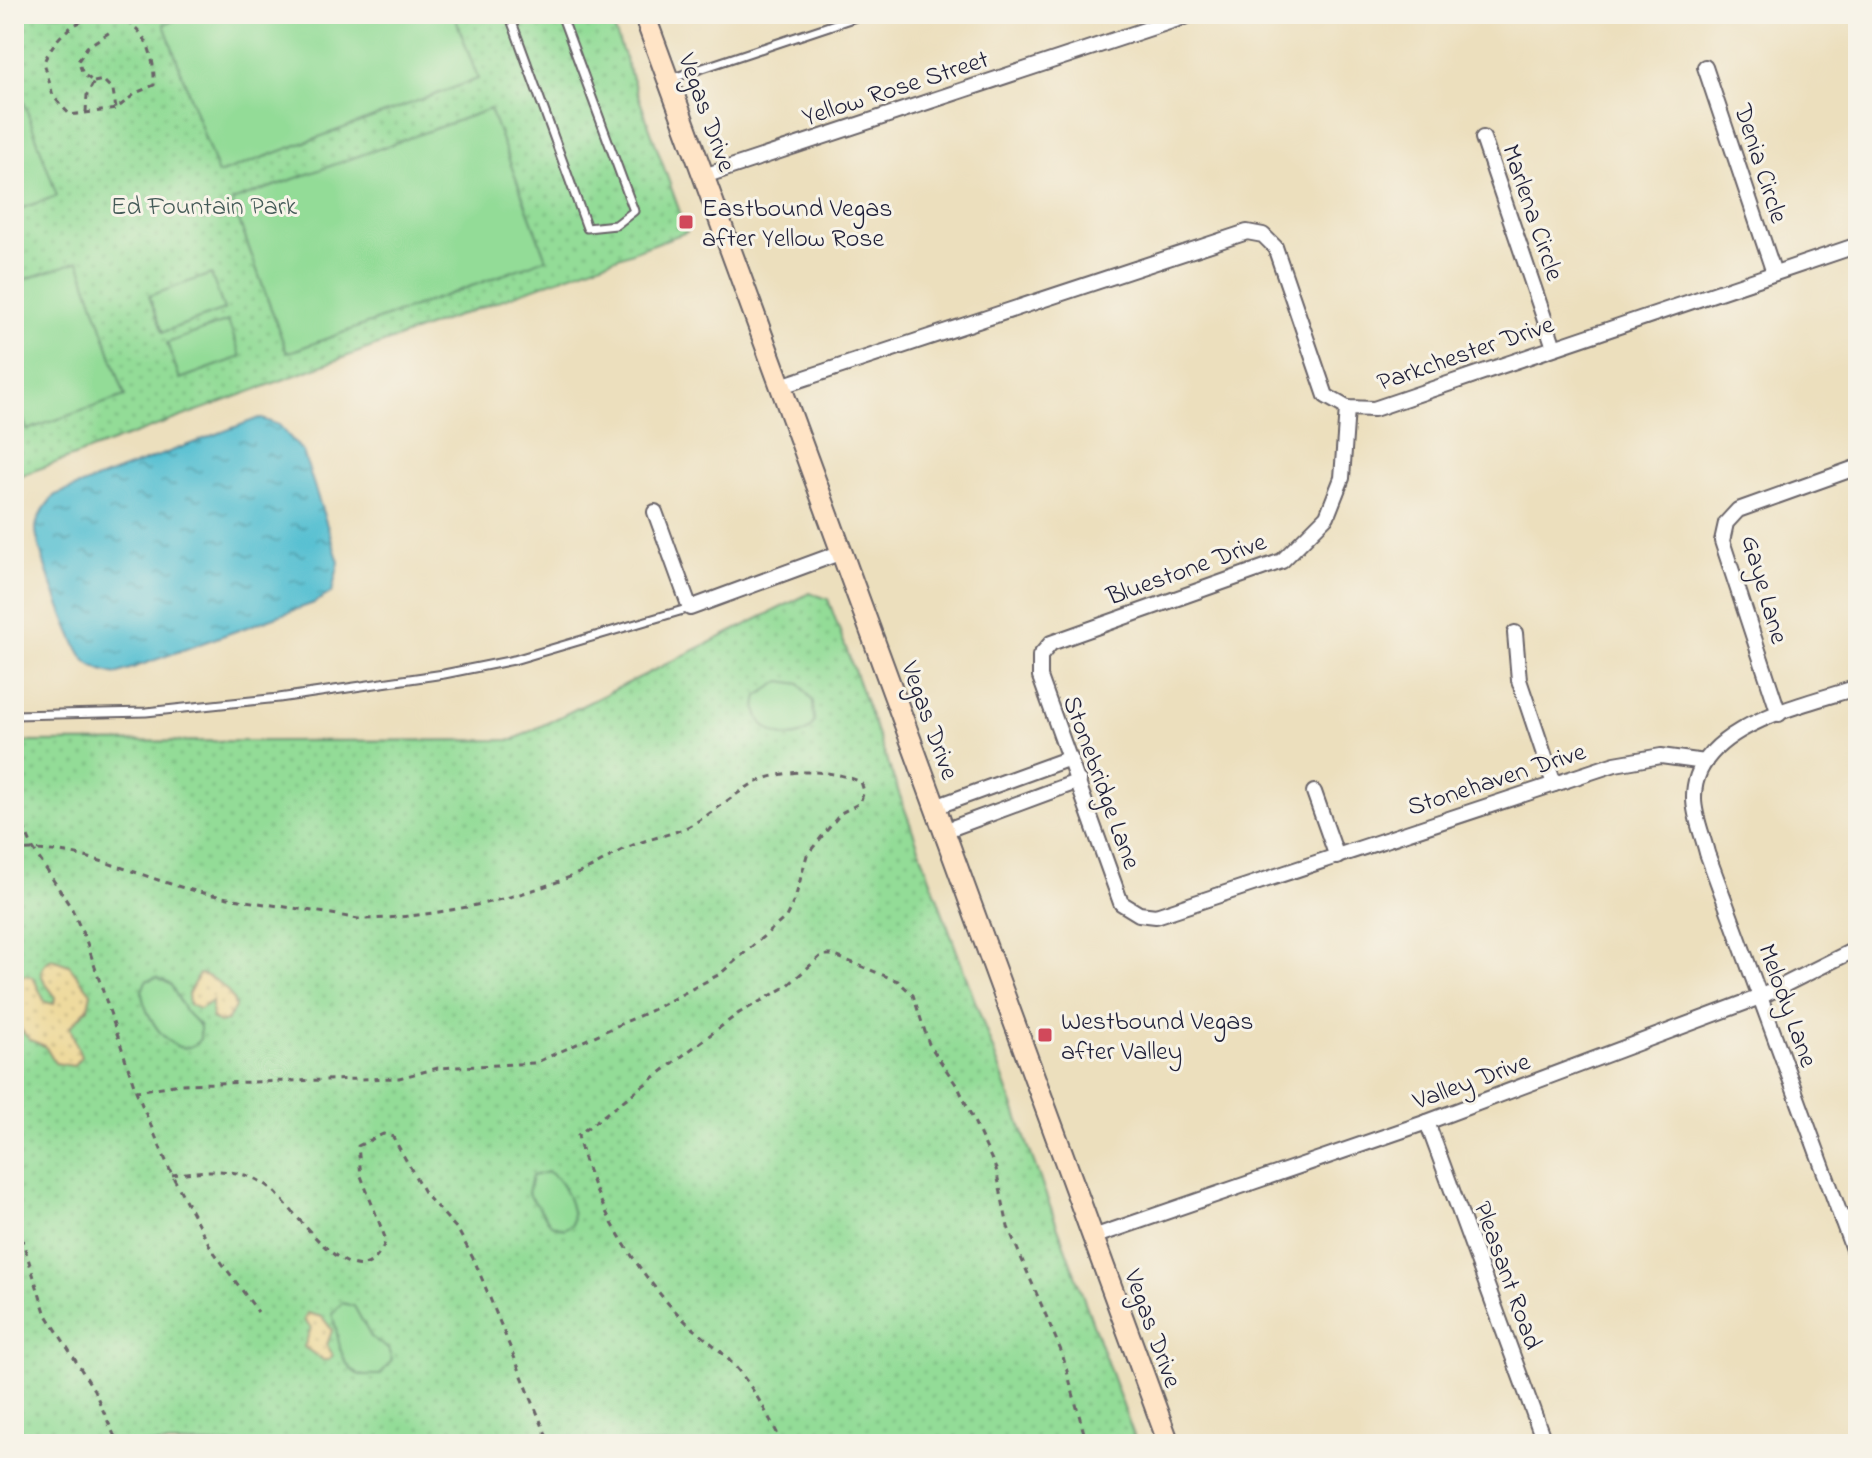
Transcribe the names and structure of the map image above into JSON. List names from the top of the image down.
{
  "streets": {
    "main road": ["Vegas Drive"],
    "street": [
      "Yellow Rose Street",
      "Denia Circle",
      "Marlena Circle",
      "Parkchester Drive",
      "Bluestone Drive",
      "Gaye Lane",
      "Stonehaven Drive",
      "Stonebridge Lane",
      "Melody Lane",
      "Valley Drive",
      "Pleasant Road"
    ]
  },
  "crossings": [
    ["Yellow Rose Street", "Vegas Drive"],
    ["Vegas Drive", "Parkchester Drive"],
    ["Vegas Drive", "Valley Drive"],
    ["Denia Circle", "Parkchester Drive"],
    ["Marlena Circle", "Parkchester Drive"],
    ["Parkchester Drive", "Bluestone Drive"],
    ["Bluestone Drive", "Stonebridge Lane"],
    ["Stonehaven Drive", "Stonebridge Lane"],
    ["Stonehaven Drive", "Melody Lane"],
    ["Melody Lane", "Valley Drive"],
    ["Valley Drive", "Pleasant Road"]
  ],
  "parks": ["Ed Fountain Park"],
  "places": {
    "transit": ["Eastbound Vegas after Yellow Rose", "Westbound Vegas after Valley"]
  }
}
